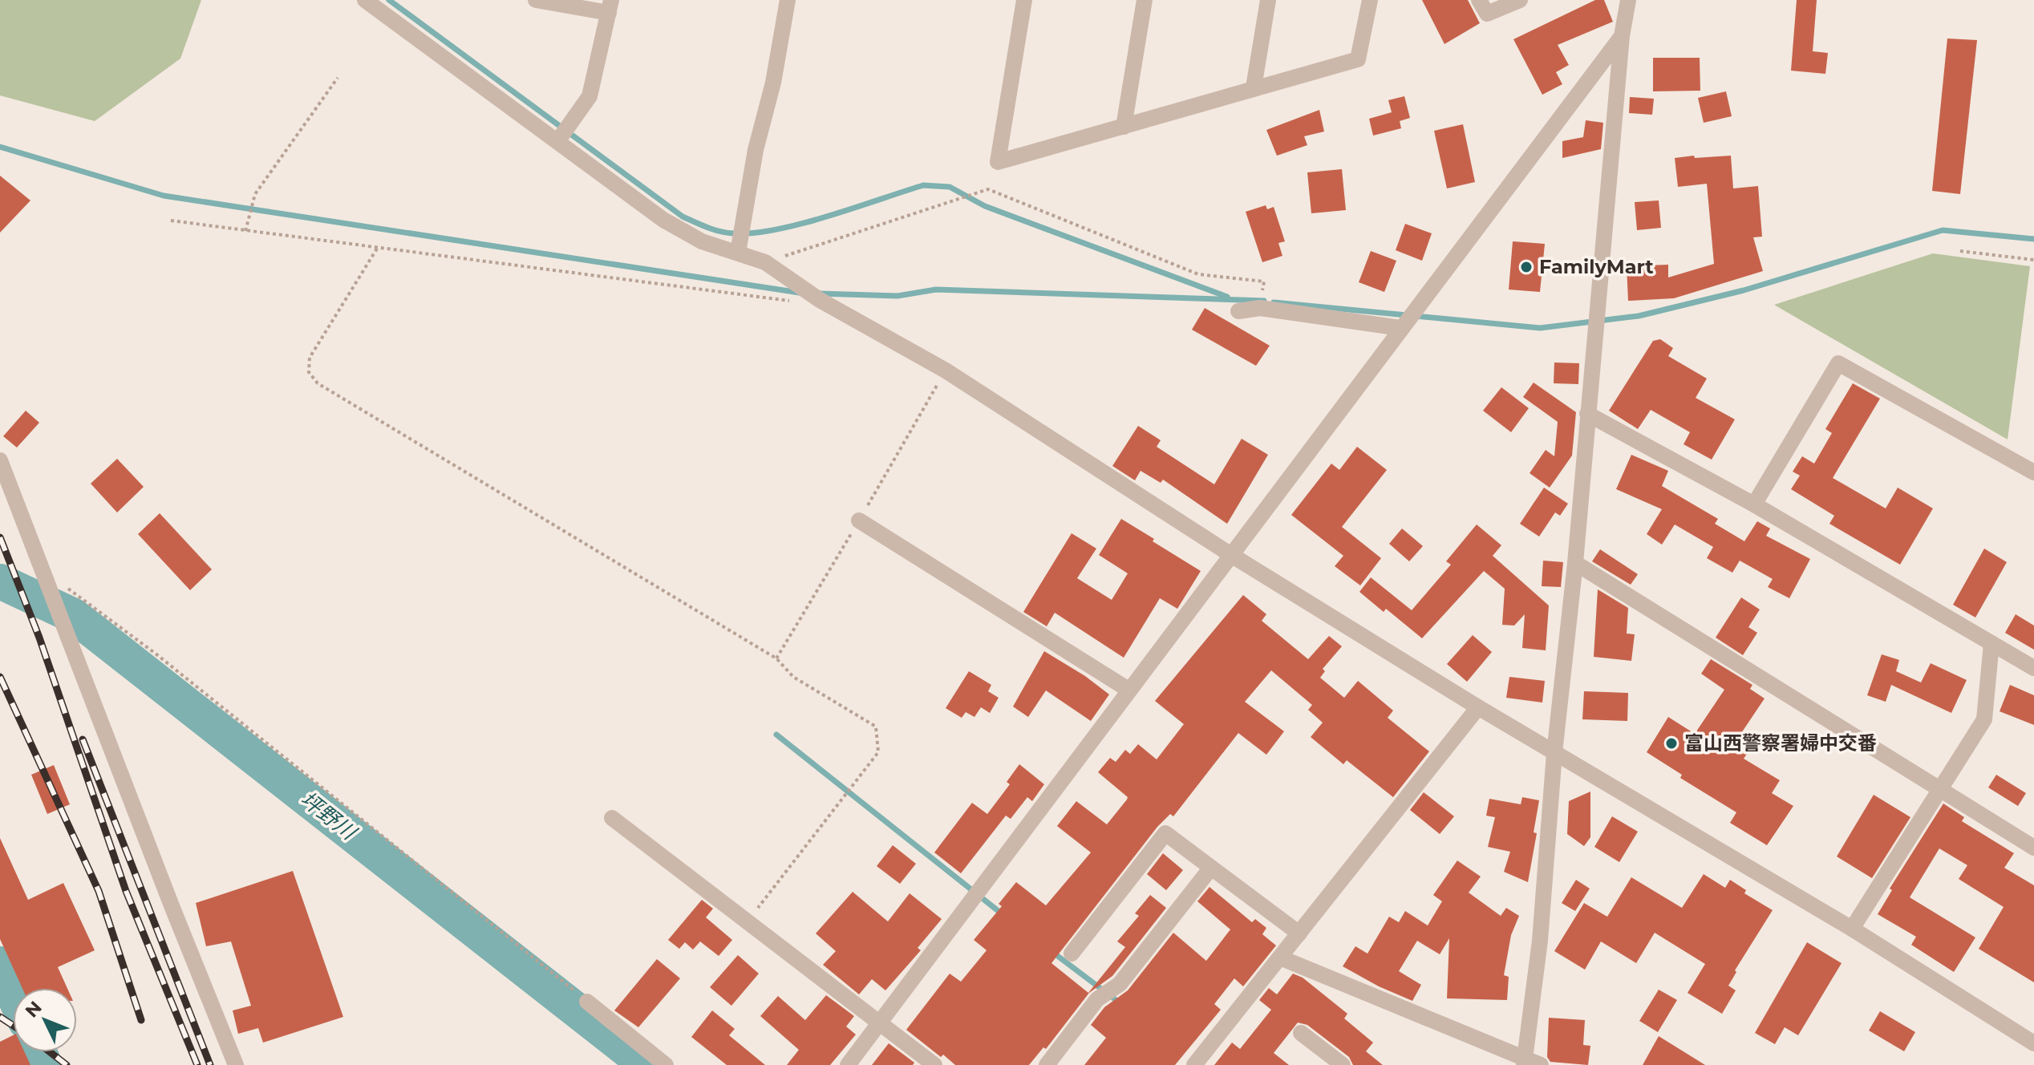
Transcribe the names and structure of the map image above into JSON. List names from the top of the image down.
{
  "water": ["坪野川"],
  "places": ["FamilyMart", "富山西警察署婦中交番"],
  "north": "top left"
}
